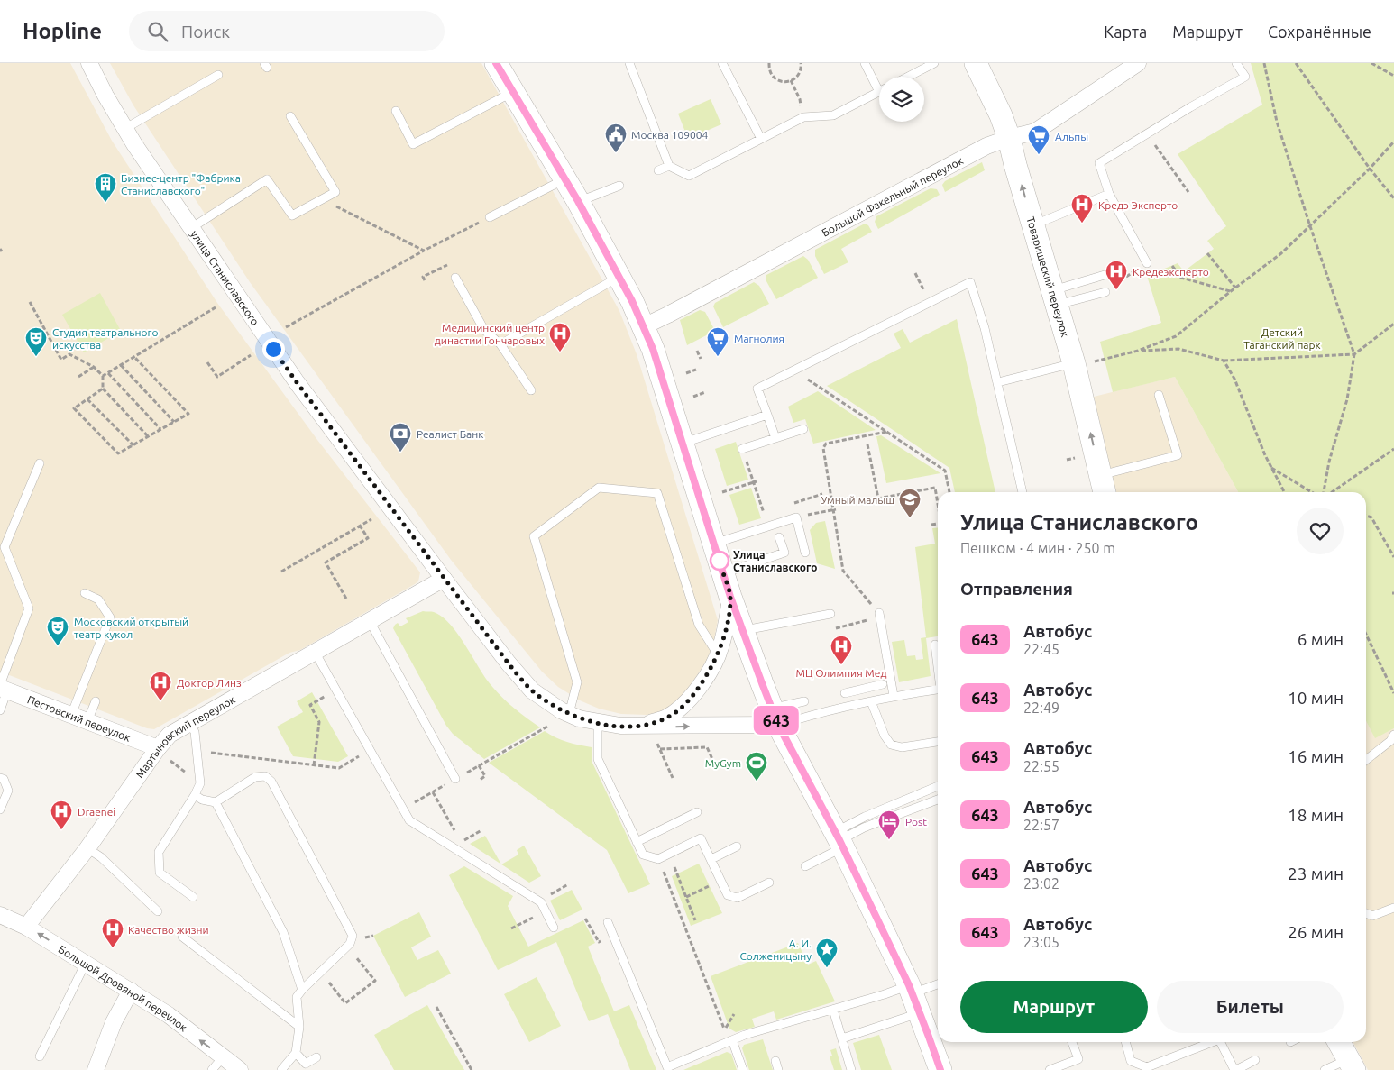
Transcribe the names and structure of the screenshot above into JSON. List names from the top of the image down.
{
  "streets": {
    "main road": ["Товарищеский переулок"],
    "street": [
      "Большой Факельный переулок",
      "улица Станиславского",
      "Пестовский переулок",
      "Мартыновский переулок",
      "Большой Дровяной переулок"
    ]
  },
  "crossings": [
    ["Большой Факельный переулок", "Товарищеский переулок"],
    ["улица Станиславского", "Мартыновский переулок"],
    ["Пестовский переулок", "Мартыновский переулок"],
    ["Мартыновский переулок", "Большой Дровяной переулок"]
  ],
  "one_way": ["Товарищеский переулок", "Большой Дровяной переулок"],
  "parks": ["Детский Таганский парк"],
  "places": {
    "public building": ["Москва 109004"],
    "supermarket": ["Альпы", "Магнолия"],
    "building": ["Бизнес-центр \"Фабрика Станиславского\""],
    "hospital": [
      "Кредэ Эксперто",
      "Кредеэксперто",
      "Медицинский центр династии Гончаровых",
      "МЦ Олимпия Мед",
      "Доктор Линз",
      "Draenei",
      "Качество жизни"
    ],
    "theatre": ["Студия театрального искусства", "Московский открытый театр кукол"],
    "bank": ["Реалист Банк"],
    "school or university": ["Умный малыш"],
    "other": ["Улица Станиславского"],
    "sports": ["MyGym"],
    "hotel": ["Post"],
    "place": ["А. И. Солженицыну"]
  },
  "lines": ["bus line 643"],
  "page": {
    "header": "Hopline",
    "search": "Поиск",
    "nav": ["Карта", "Маршрут", "Сохранённые"],
    "on_map": "643",
    "heading": [
      ["Улица Станиславского", "Пешком · 4 мин · 250 m"],
      "Отправления"
    ],
    "list": [
      {
        "mark": "643",
        "name": "Автобус",
        "note": "22:45",
        "value": "6 мин"
      },
      {
        "mark": "643",
        "name": "Автобус",
        "note": "22:49",
        "value": "10 мин"
      },
      {
        "mark": "643",
        "name": "Автобус",
        "note": "22:55",
        "value": "16 мин"
      },
      {
        "mark": "643",
        "name": "Автобус",
        "note": "22:57",
        "value": "18 мин"
      },
      {
        "mark": "643",
        "name": "Автобус",
        "note": "23:02",
        "value": "23 мин"
      },
      {
        "mark": "643",
        "name": "Автобус",
        "note": "23:05",
        "value": "26 мин"
      }
    ],
    "buttons": ["Маршрут", "Билеты"]
  }
}
